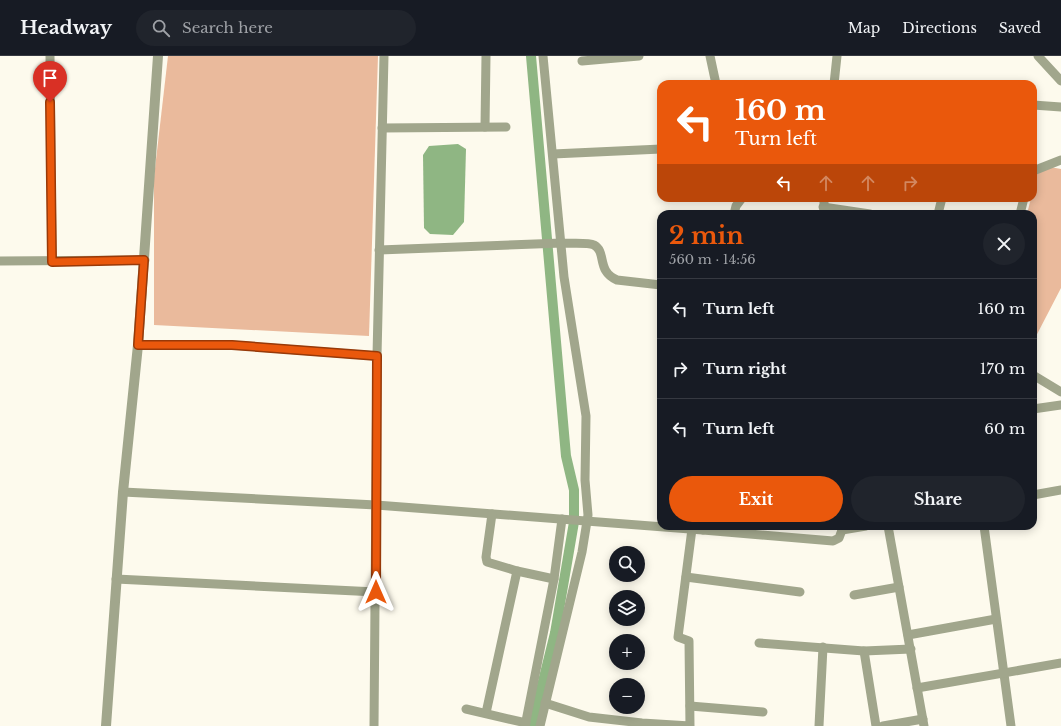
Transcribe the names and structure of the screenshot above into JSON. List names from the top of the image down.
{
  "page": {
    "header": "Headway",
    "search": "Search here",
    "nav": ["Map", "Directions", "Saved"],
    "turn": ["160 m", "Turn left"],
    "heading": ["2 min", "560 m · 14:56"],
    "list": [
      {
        "name": "Turn left",
        "value": "160 m"
      },
      {
        "name": "Turn right",
        "value": "170 m"
      },
      {
        "name": "Turn left",
        "value": "60 m"
      }
    ],
    "buttons": ["Exit", "Share"],
    "map_buttons": ["+", "−"]
  }
}
